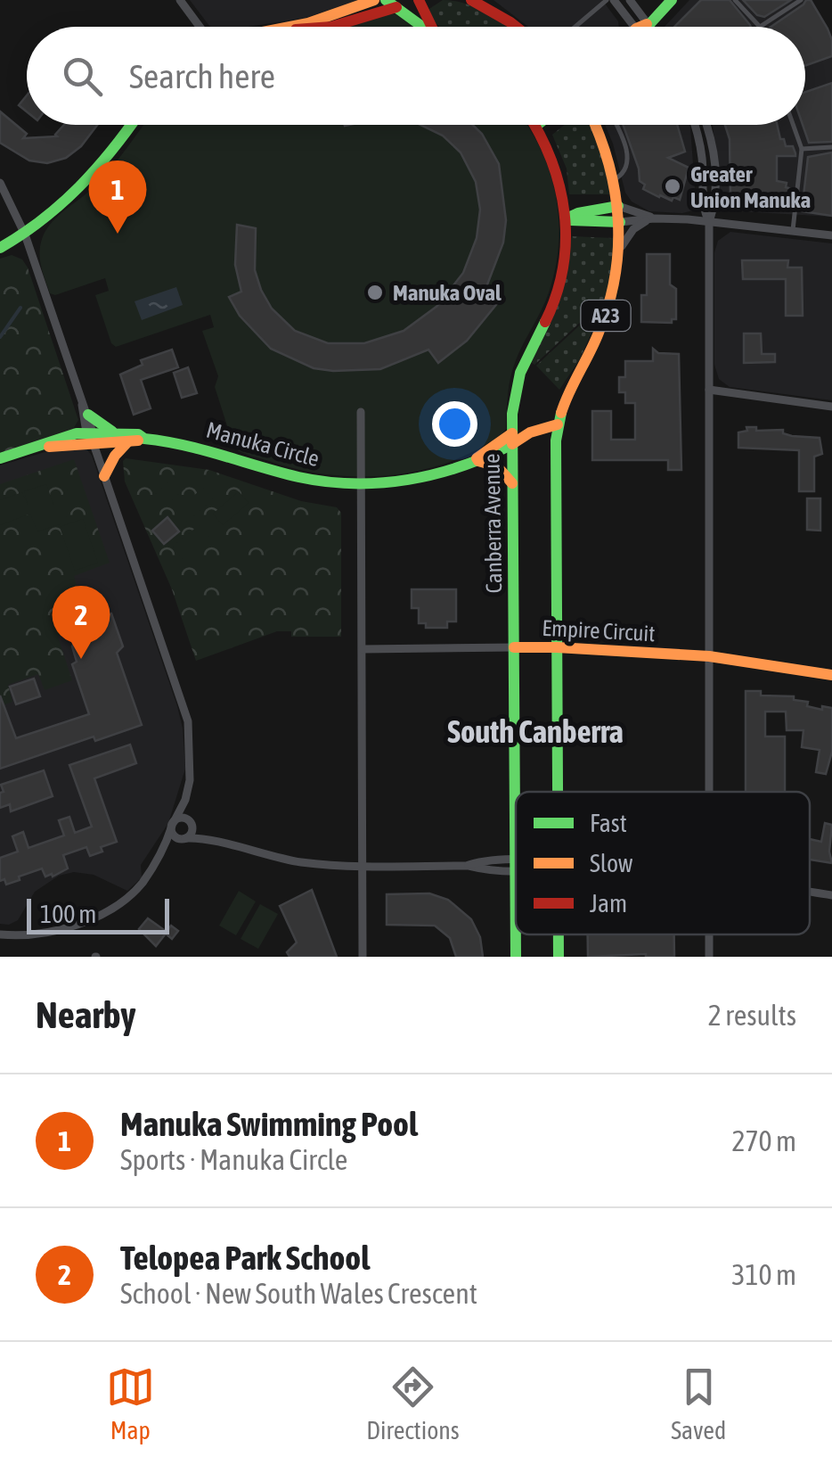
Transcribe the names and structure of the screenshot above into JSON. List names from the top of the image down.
{
  "streets": {
    "main road": [
      "A23",
      "Manuka Circle",
      "Canberra Avenue",
      "Empire Circuit"
    ]
  },
  "crossings": [
    ["A23", "Empire Circuit"],
    ["Manuka Circle", "Canberra Avenue"],
    ["Canberra Avenue", "Empire Circuit"]
  ],
  "districts": ["South Canberra"],
  "places": ["Greater Union Manuka", "Manuka Oval"],
  "legend": ["Fast", "Slow", "Jam"],
  "scale_bar": "100 m",
  "page": {
    "search": "Search here",
    "pins": ["1", "2"],
    "scale": "100 m",
    "heading": ["Nearby", "2 results"],
    "list": [
      {
        "mark": "1",
        "name": "Manuka Swimming Pool",
        "note": "Sports · Manuka Circle",
        "value": "270 m"
      },
      {
        "mark": "2",
        "name": "Telopea Park School",
        "note": "School · New South Wales Crescent",
        "value": "310 m"
      }
    ],
    "nav": ["Map", "Directions", "Saved"]
  }
}
